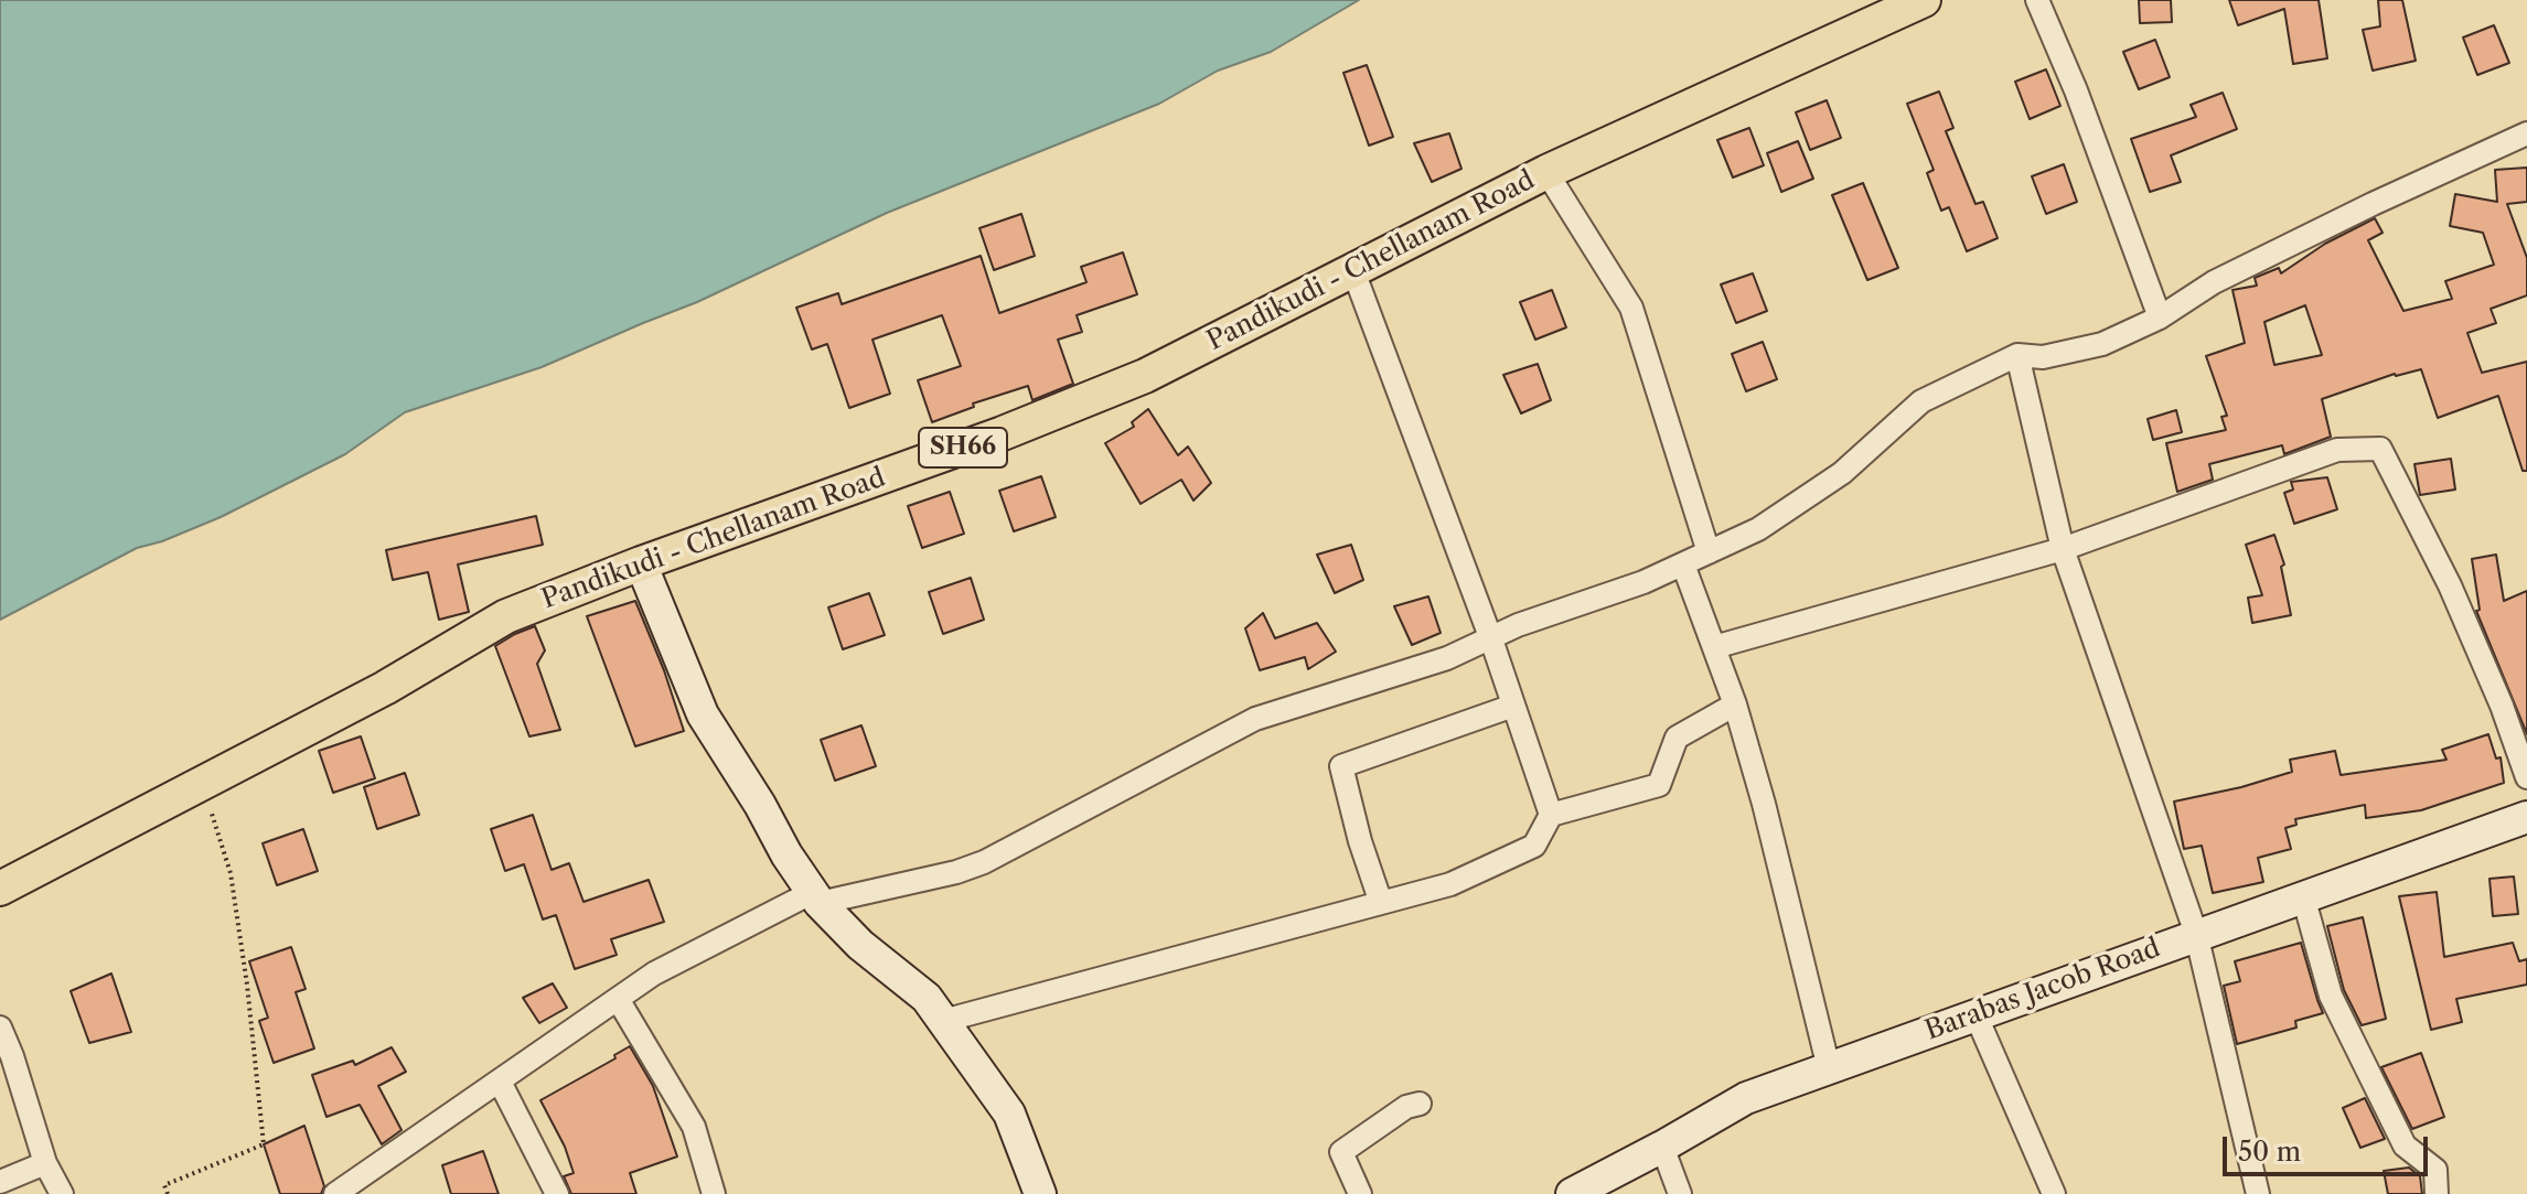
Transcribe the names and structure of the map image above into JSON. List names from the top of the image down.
{
  "streets": {
    "main road": ["Pandikudi - Chellanam Road", "SH66"],
    "street": ["Barabas Jacob Road"]
  },
  "scale_bar": "50 m"
}
